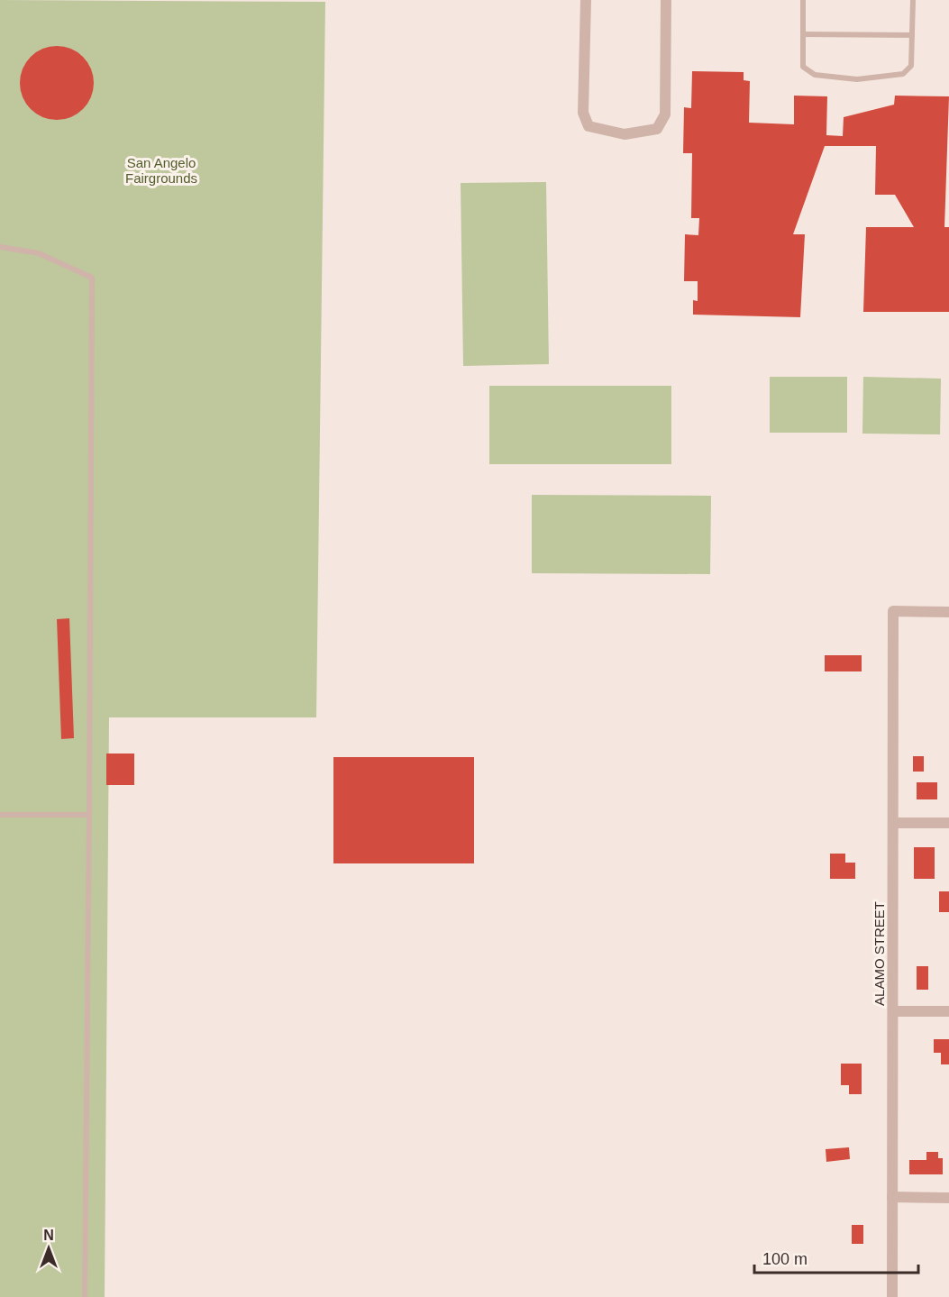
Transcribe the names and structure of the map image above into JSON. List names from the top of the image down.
{
  "streets": {
    "street": ["ALAMO STREET"]
  },
  "parks": ["San Angelo Fairgrounds"],
  "scale_bar": "100 m",
  "north": "top"
}
